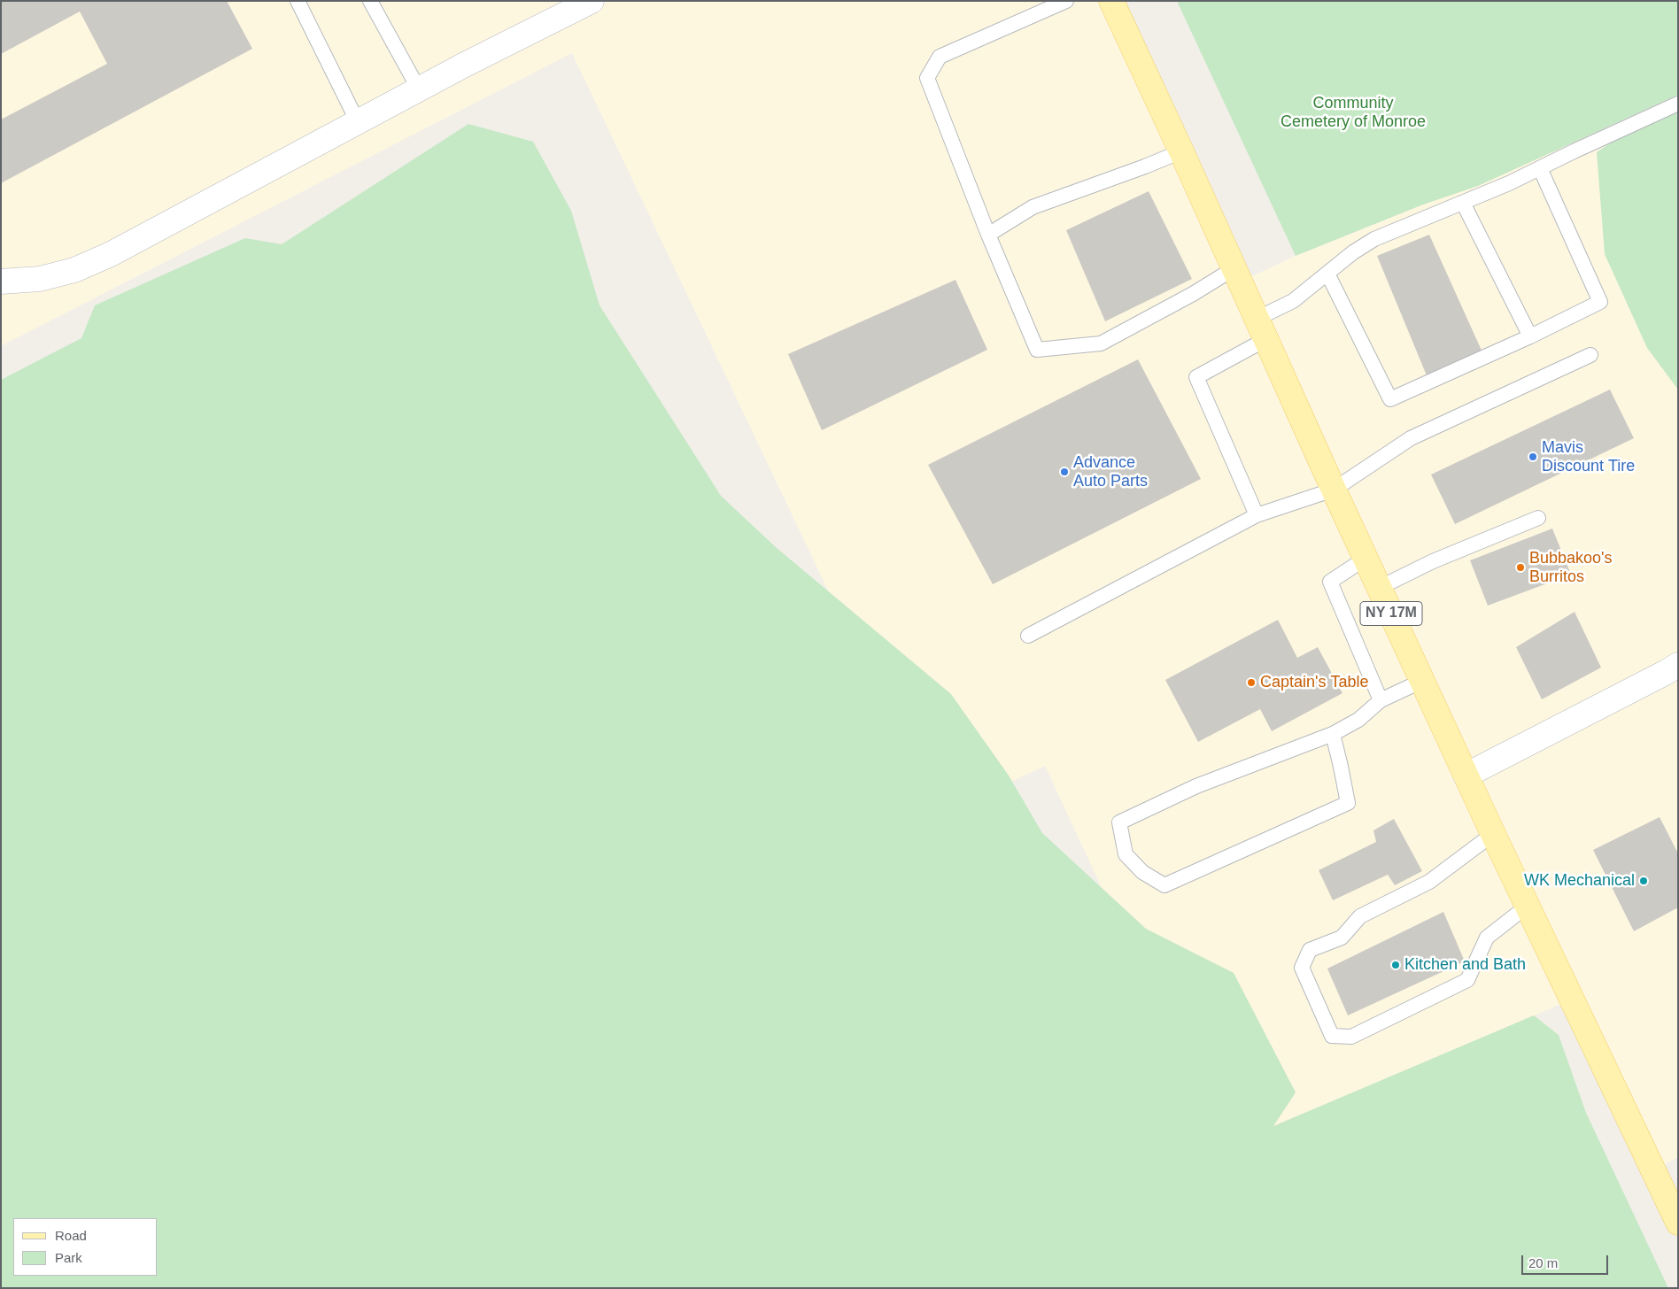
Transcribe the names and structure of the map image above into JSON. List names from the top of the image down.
{
  "streets": {
    "main road": ["NY 17M"]
  },
  "parks": ["Community Cemetery of Monroe"],
  "places": [
    "Mavis Discount Tire",
    "Advance Auto Parts",
    "Bubbakoo's Burritos",
    "Captain's Table",
    "WK Mechanical",
    "Kitchen and Bath"
  ],
  "legend": ["Road", "Park"],
  "scale_bar": "20 m"
}
